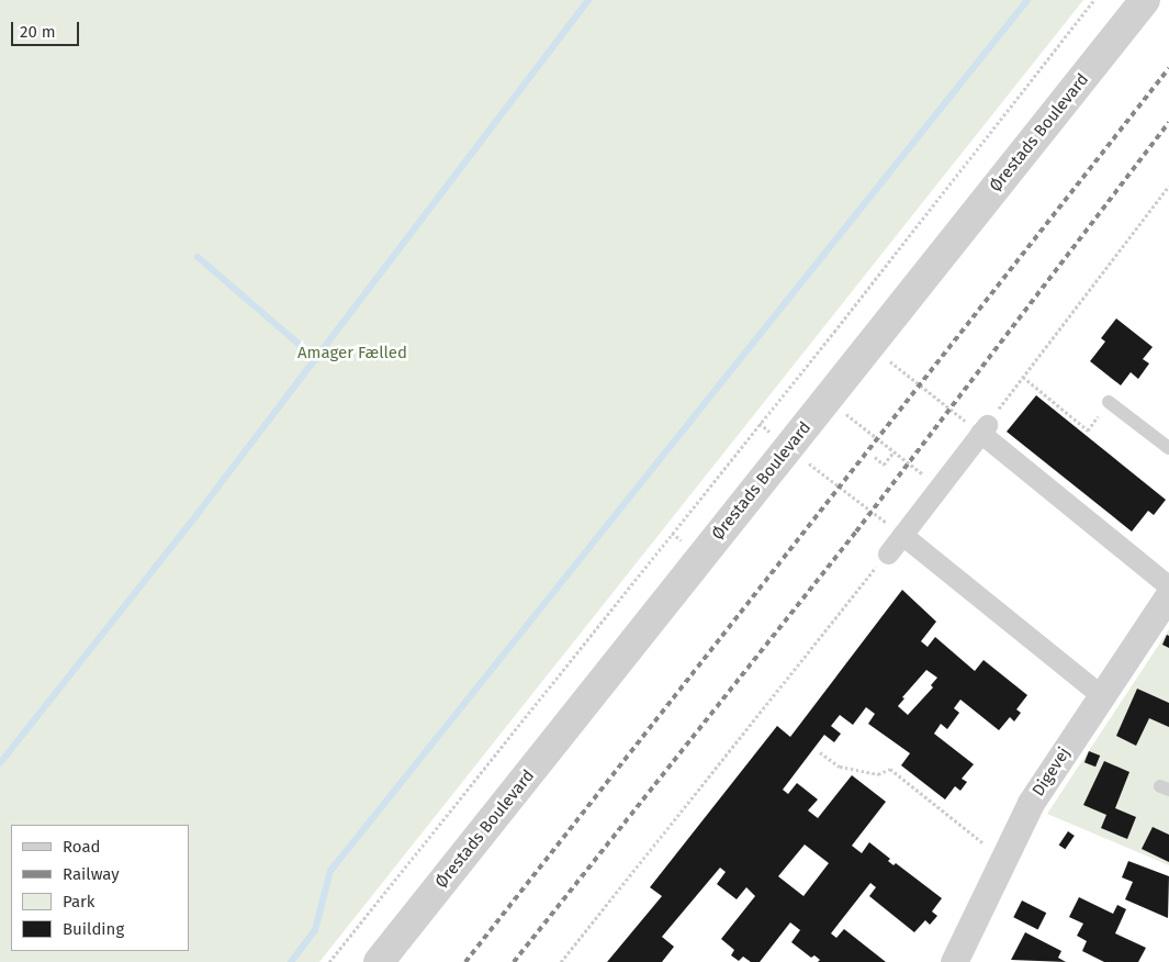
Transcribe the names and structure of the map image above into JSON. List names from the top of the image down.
{
  "streets": {
    "street": ["Ørestads Boulevard", "Digevej"]
  },
  "parks": ["Amager Fælled"],
  "legend": [
    "Road",
    "Railway",
    "Park",
    "Building"
  ],
  "scale_bar": "20 m"
}
